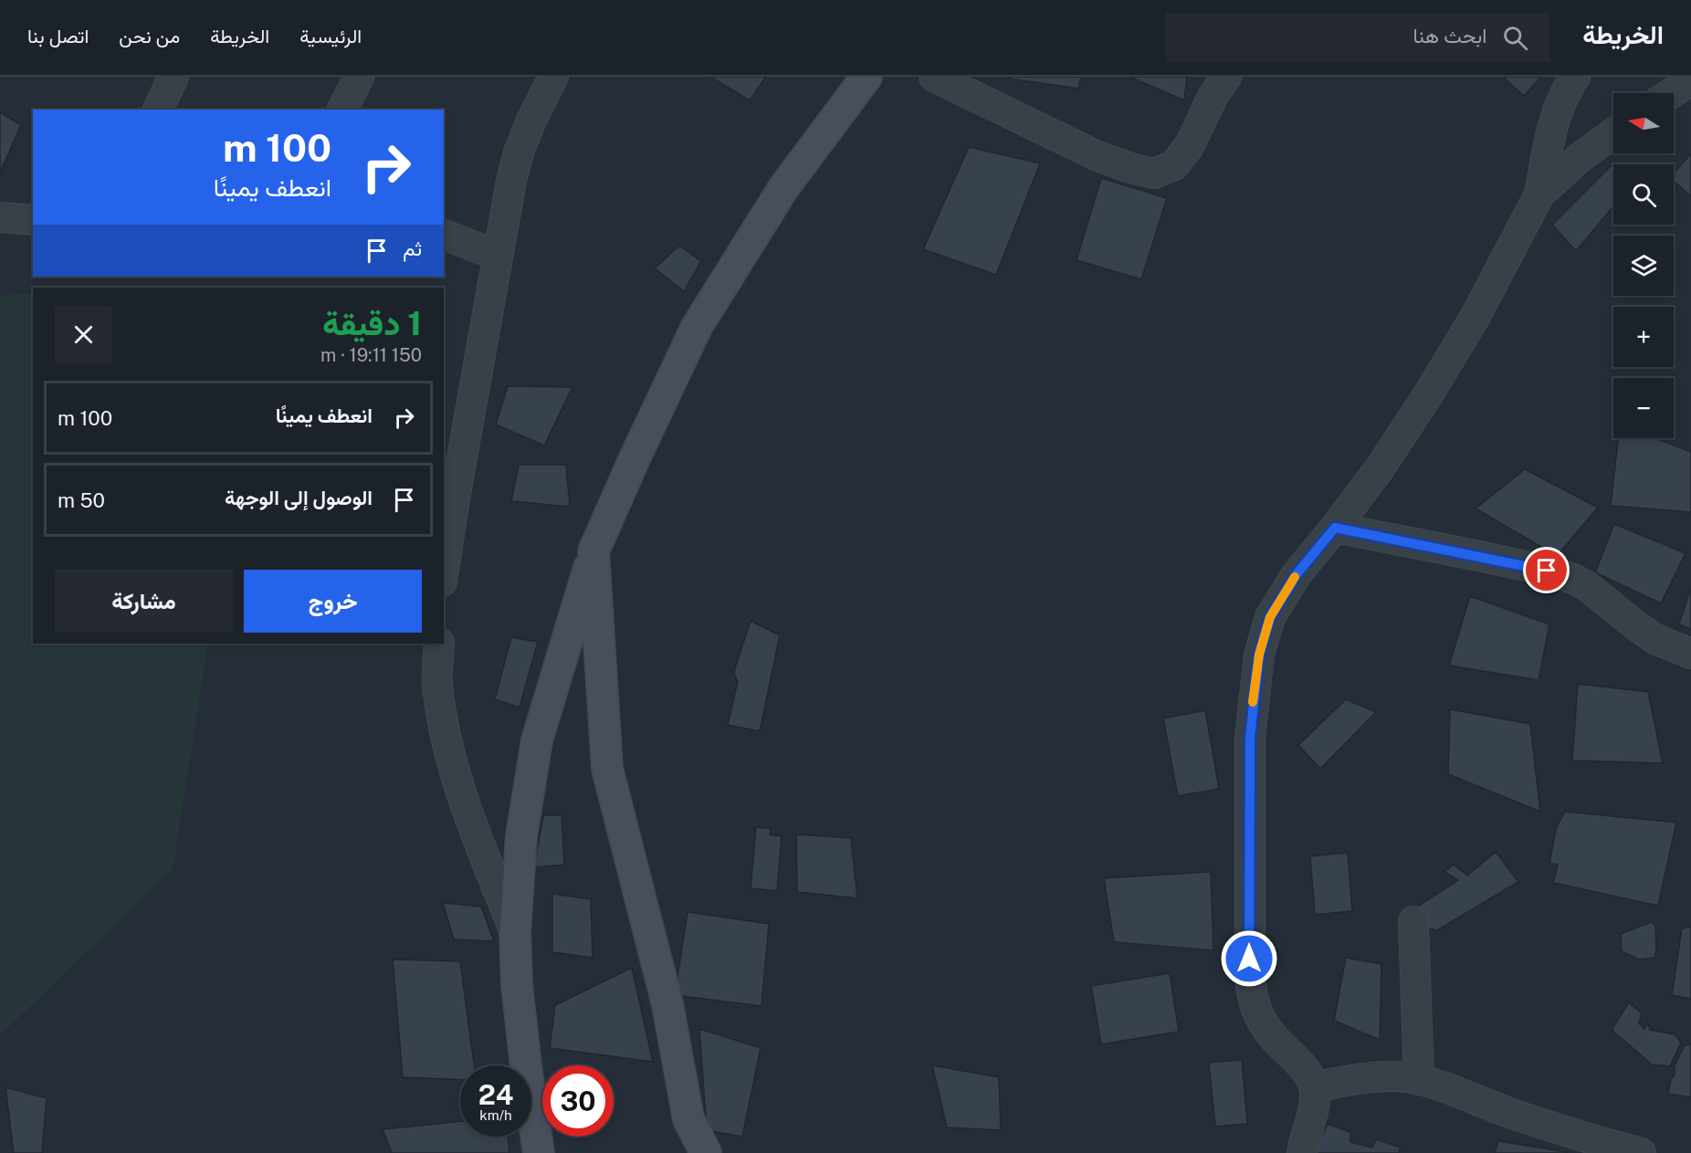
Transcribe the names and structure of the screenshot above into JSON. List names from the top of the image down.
{
  "north": "left",
  "page": {
    "header": "الخريطة",
    "search": "ابحث هنا",
    "nav": [
      "الرئيسية",
      "الخريطة",
      "من نحن",
      "اتصل بنا"
    ],
    "map_buttons": ["+", "−"],
    "turn": ["100 m", "انعطف يمينًا"],
    "then": "ثم",
    "heading": ["1 دقيقة", "150 m · 19:11"],
    "list": [
      {
        "name": "انعطف يمينًا",
        "value": "100 m"
      },
      {
        "name": "الوصول إلى الوجهة",
        "value": "50 m"
      }
    ],
    "buttons": ["خروج", "مشاركة"],
    "speed": "24 km/h",
    "limit": "30"
  }
}
